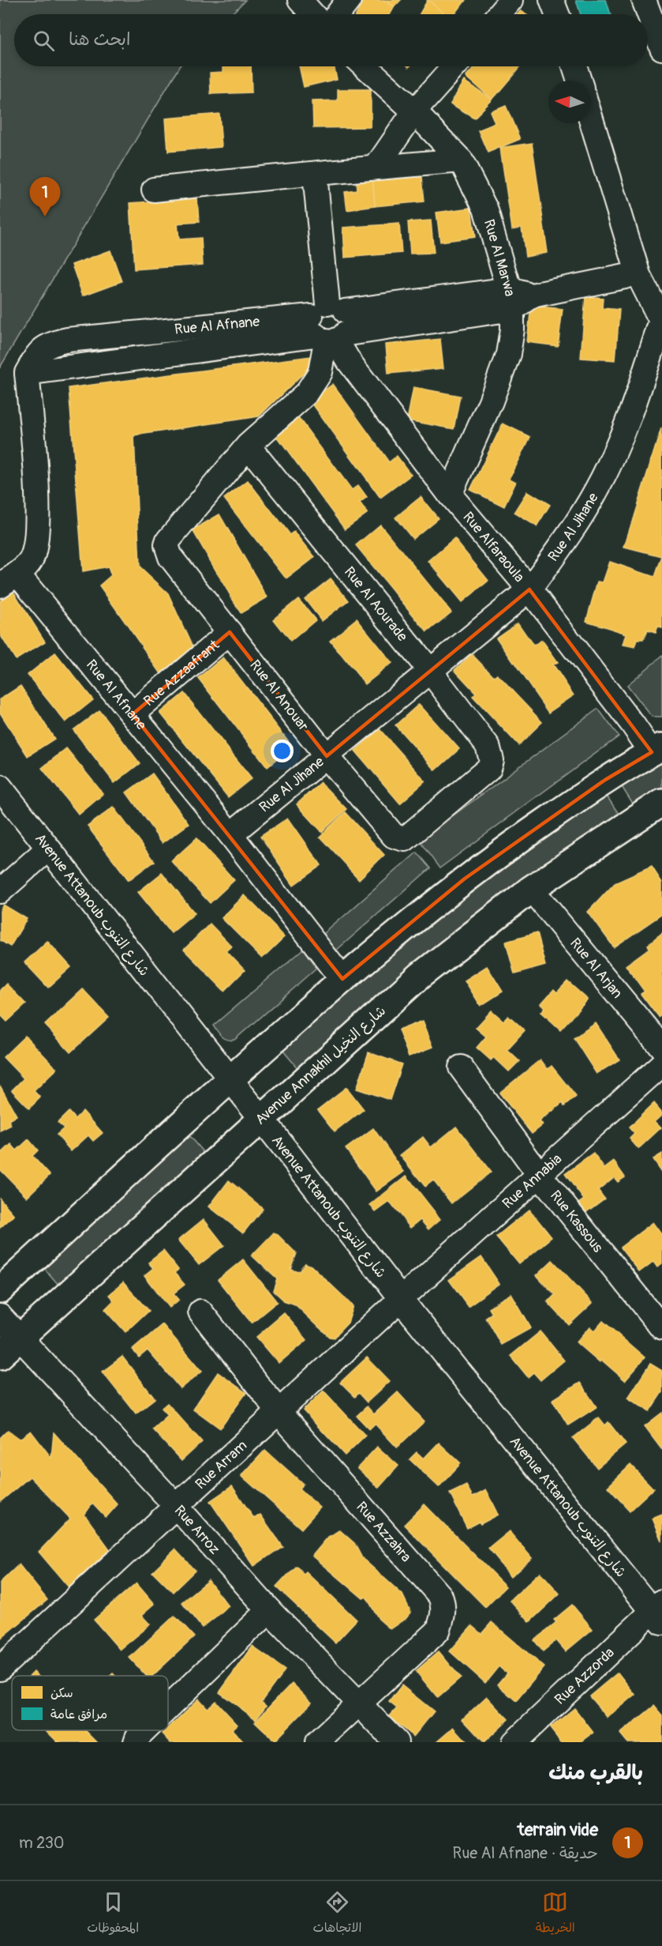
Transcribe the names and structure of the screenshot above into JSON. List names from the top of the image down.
{
  "streets": {
    "main road": ["Avenue Annakhil شارع النخيل"],
    "street": [
      "Rue Al Marwa",
      "Rue Al Afnane",
      "Rue Al Jihane",
      "Rue Alfaraoula",
      "Rue Al Aourade",
      "Rue Azzaafrant",
      "Rue Al Anouar",
      "Avenue Attanoub شارع التنوب",
      "Rue Al Arjan",
      "Rue Annabia",
      "Rue Kassous",
      "Rue Arram",
      "Rue Arroz",
      "Rue Azzahra",
      "Rue Azzorda"
    ]
  },
  "crossings": [
    ["Rue Al Marwa", "Rue Al Afnane"],
    ["Rue Al Marwa", "Rue Alfaraoula"],
    ["Rue Al Afnane", "Rue Al Jihane"],
    ["Rue Al Afnane", "Rue Alfaraoula"],
    ["Rue Al Afnane", "Rue Azzaafrant"],
    ["Rue Al Jihane", "Rue Alfaraoula"],
    ["Rue Al Jihane", "Rue Al Aourade"],
    ["Rue Al Jihane", "Rue Al Anouar"],
    ["Rue Al Aourade", "Rue Al Anouar"],
    ["Rue Azzaafrant", "Rue Al Anouar"],
    ["Avenue Attanoub شارع التنوب", "Avenue Annakhil شارع النخيل"],
    ["Avenue Attanoub شارع التنوب", "Rue Annabia"],
    ["Avenue Attanoub شارع التنوب", "Rue Arram"],
    ["Avenue Attanoub شارع التنوب", "Rue Azzorda"],
    ["Rue Al Arjan", "Avenue Annakhil شارع النخيل"],
    ["Avenue Annakhil شارع النخيل", "Rue Arroz"],
    ["Rue Annabia", "Rue Kassous"],
    ["Rue Annabia", "Rue Arram"],
    ["Rue Arram", "Rue Arroz"],
    ["Rue Arram", "Rue Azzahra"],
    ["Rue Arroz", "Rue Azzahra"]
  ],
  "legend": ["سكن", "مرافق عامة"],
  "north": "left",
  "page": {
    "search": "ابحث هنا",
    "pins": "1",
    "heading": "بالقرب منك",
    "list": [
      {
        "mark": "1",
        "name": "terrain vide",
        "note": "حديقة · Rue Al Afnane",
        "value": "230 m"
      }
    ],
    "nav": ["الخريطة", "الاتجاهات", "المحفوظات"]
  }
}
